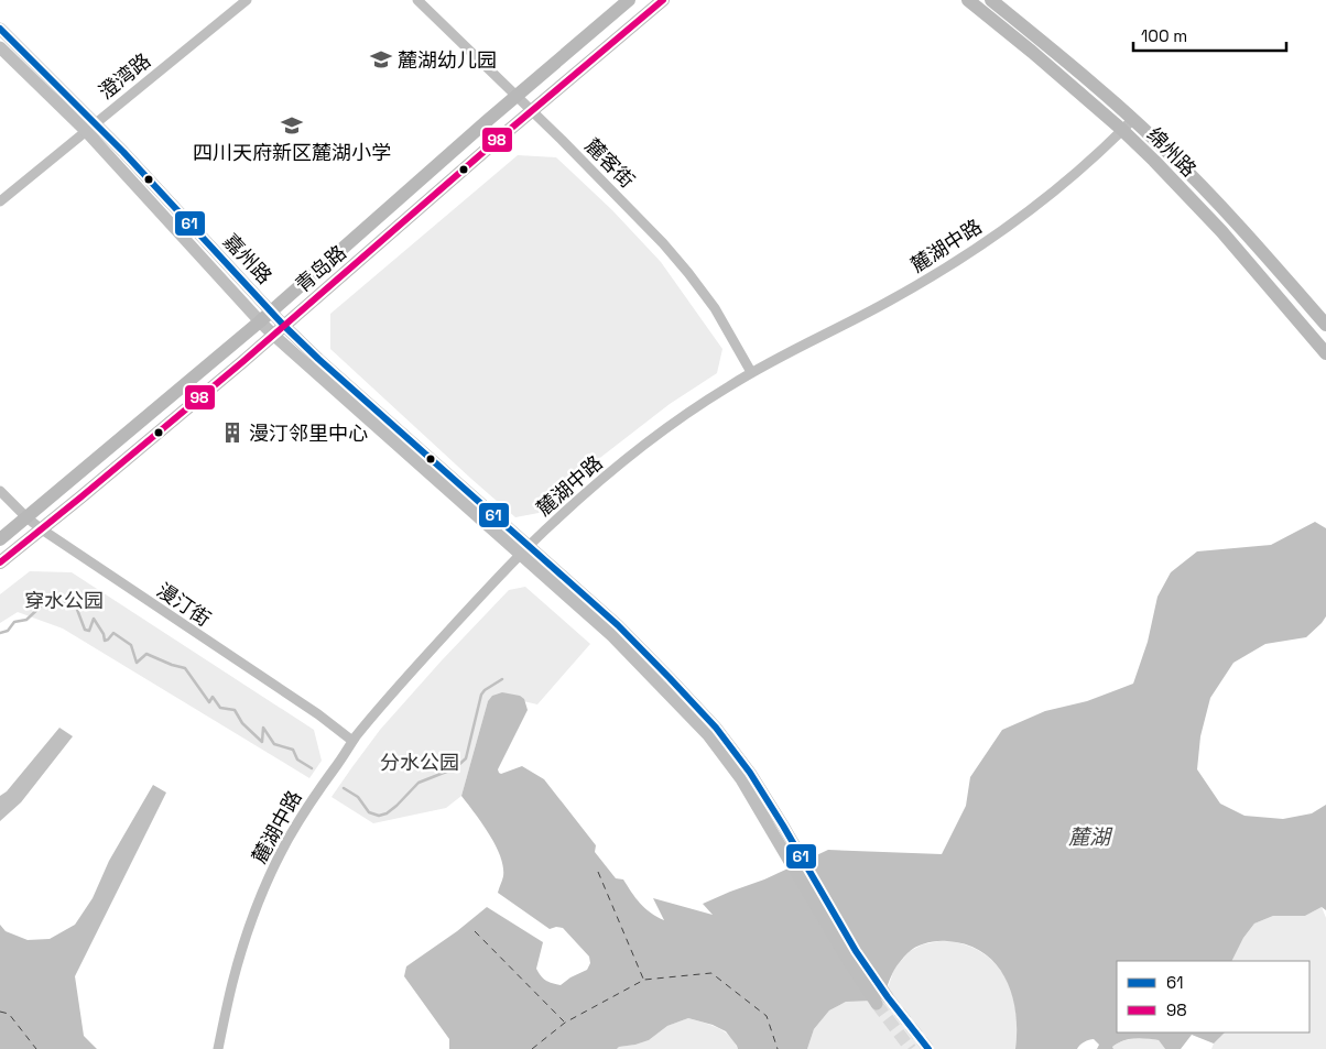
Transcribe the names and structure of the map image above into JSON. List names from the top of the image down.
{
  "streets": {
    "main road": ["绵州路", "青岛路"],
    "street": [
      "澄湾路",
      "麓客街",
      "麓湖中路",
      "嘉州路",
      "漫汀街"
    ]
  },
  "crossings": [
    ["澄湾路", "嘉州路"],
    ["绵州路", "麓湖中路"],
    ["麓客街", "麓湖中路"],
    ["麓客街", "青岛路"],
    ["麓湖中路", "嘉州路"],
    ["麓湖中路", "漫汀街"],
    ["嘉州路", "青岛路"],
    ["青岛路", "漫汀街"]
  ],
  "water": ["麓湖"],
  "parks": ["穿水公园", "分水公园"],
  "places": {
    "school or university": ["麓湖幼儿园", "四川天府新区麓湖小学"],
    "building": ["漫汀邻里中心"]
  },
  "lines": ["transit line 98", "transit line 61"],
  "legend": ["61", "98"],
  "scale_bar": "100 m"
}
